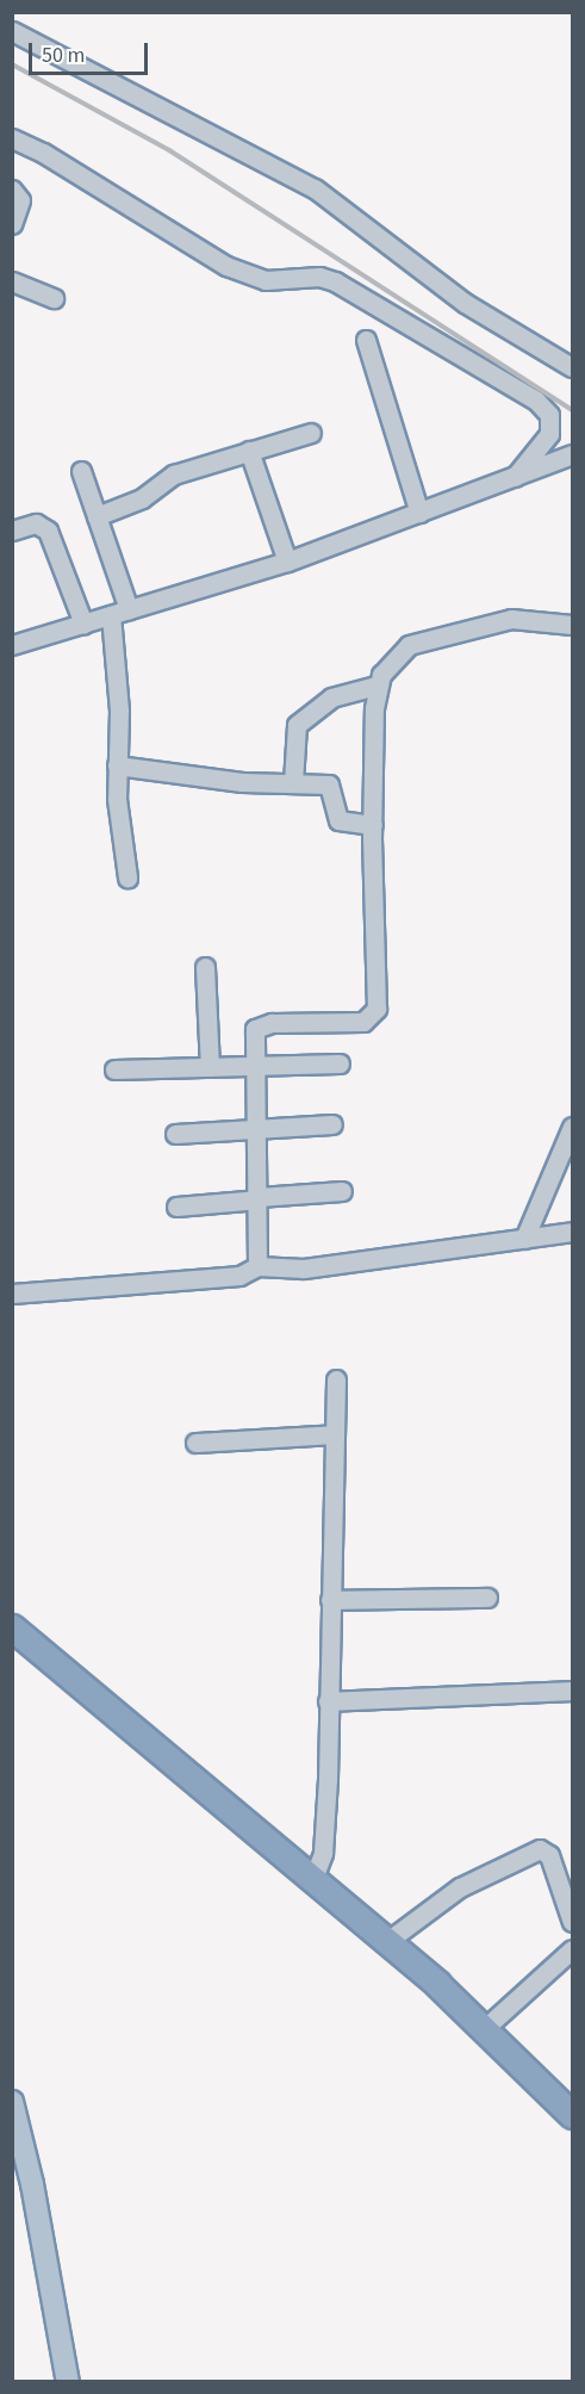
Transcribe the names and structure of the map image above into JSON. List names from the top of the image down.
{
  "scale_bar": "50 m"
}
